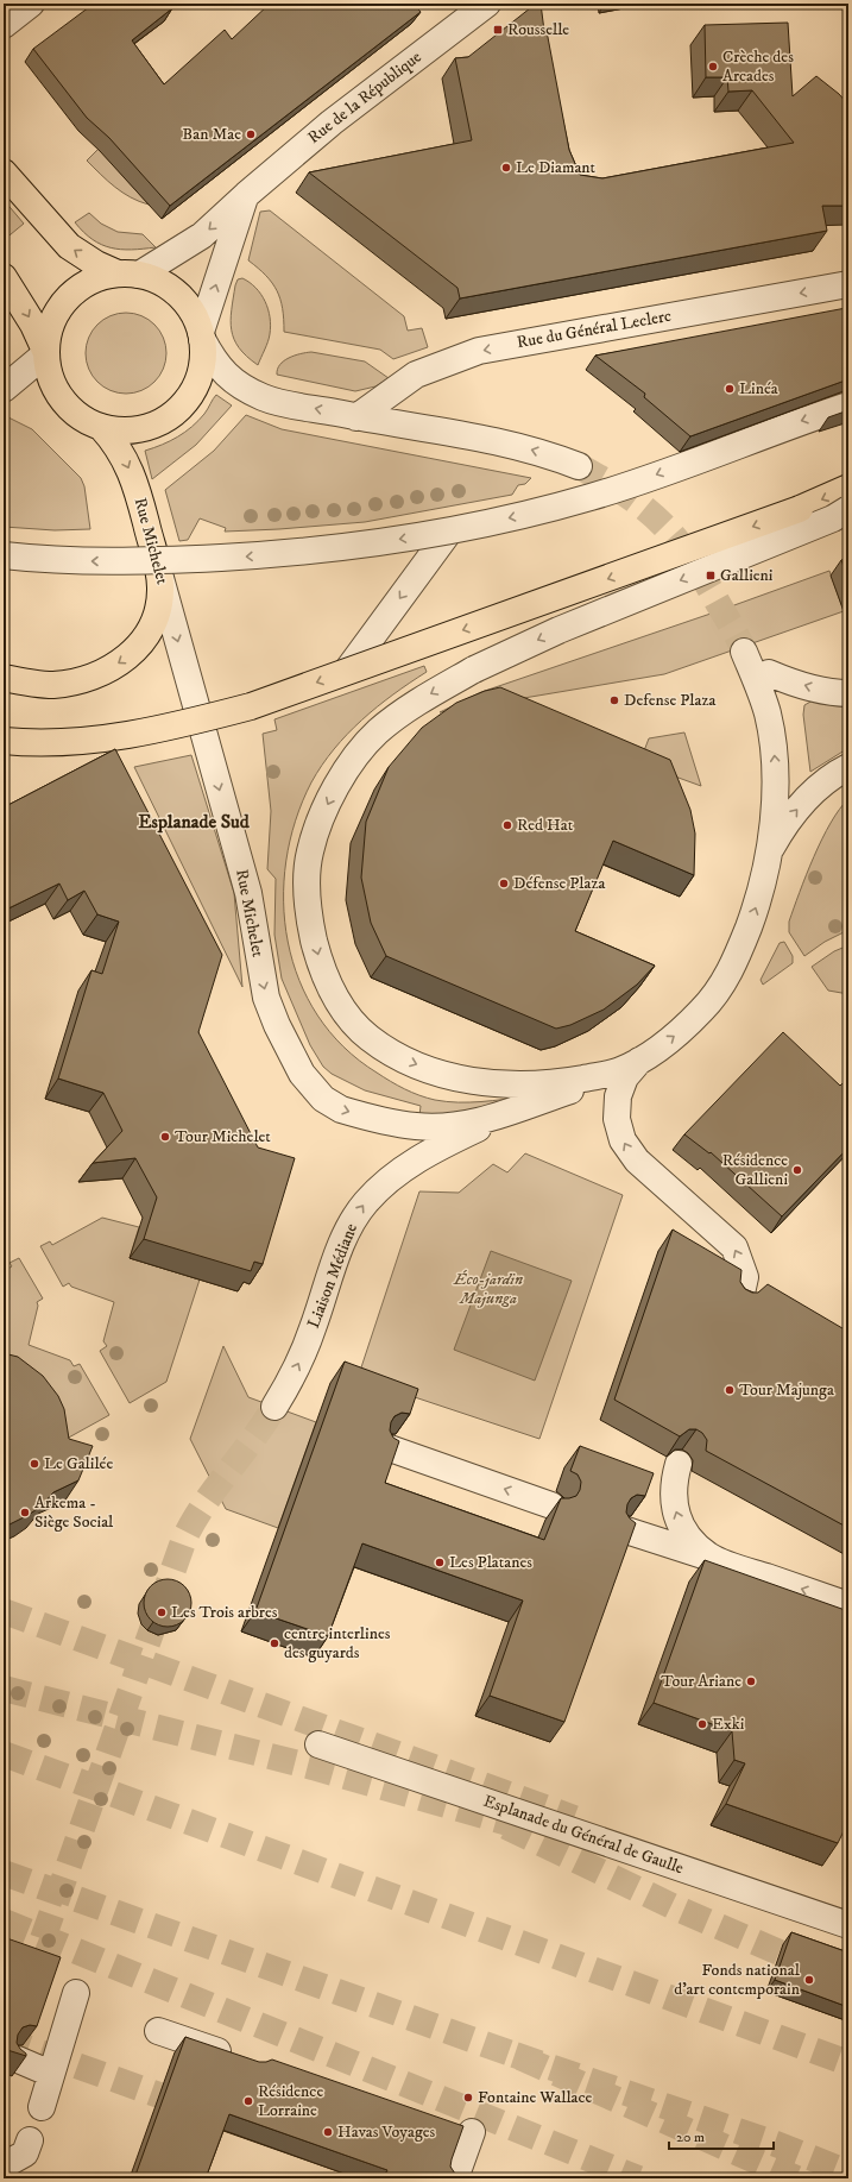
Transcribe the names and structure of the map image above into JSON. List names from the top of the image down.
{
  "streets": {
    "main road": ["Rue Michelet"],
    "street": [
      "Rue de la République",
      "Rue du Général Leclerc",
      "Liaison Médiane",
      "Esplanade du Général de Gaulle"
    ]
  },
  "crossings": [
    ["Rue de la République", "Rue Michelet"],
    ["Rue Michelet", "Liaison Médiane"]
  ],
  "one_way": ["Rue Michelet", "Liaison Médiane"],
  "districts": ["Esplanade Sud"],
  "parks": ["Éco-jardin Majunga"],
  "places": {
    "transit": ["Rousselle", "Gallieni"],
    "other": [
      "Crèche des Arcades",
      "Ban Mae",
      "Le Diamant",
      "Linéa",
      "Defense Plaza",
      "Red Hat",
      "Défense Plaza",
      "Tour Michelet",
      "Résidence Gallieni",
      "Tour Majunga",
      "Le Galilée",
      "Arkema - Siège Social",
      "Les Platanes",
      "Les Trois arbres",
      "centre interlines des guyards",
      "Tour Ariane",
      "Exki",
      "Fonds national d'art contemporain",
      "Fontaine Wallace",
      "Résidence Lorraine",
      "Havas Voyages"
    ]
  },
  "scale_bar": "20 m"
}
